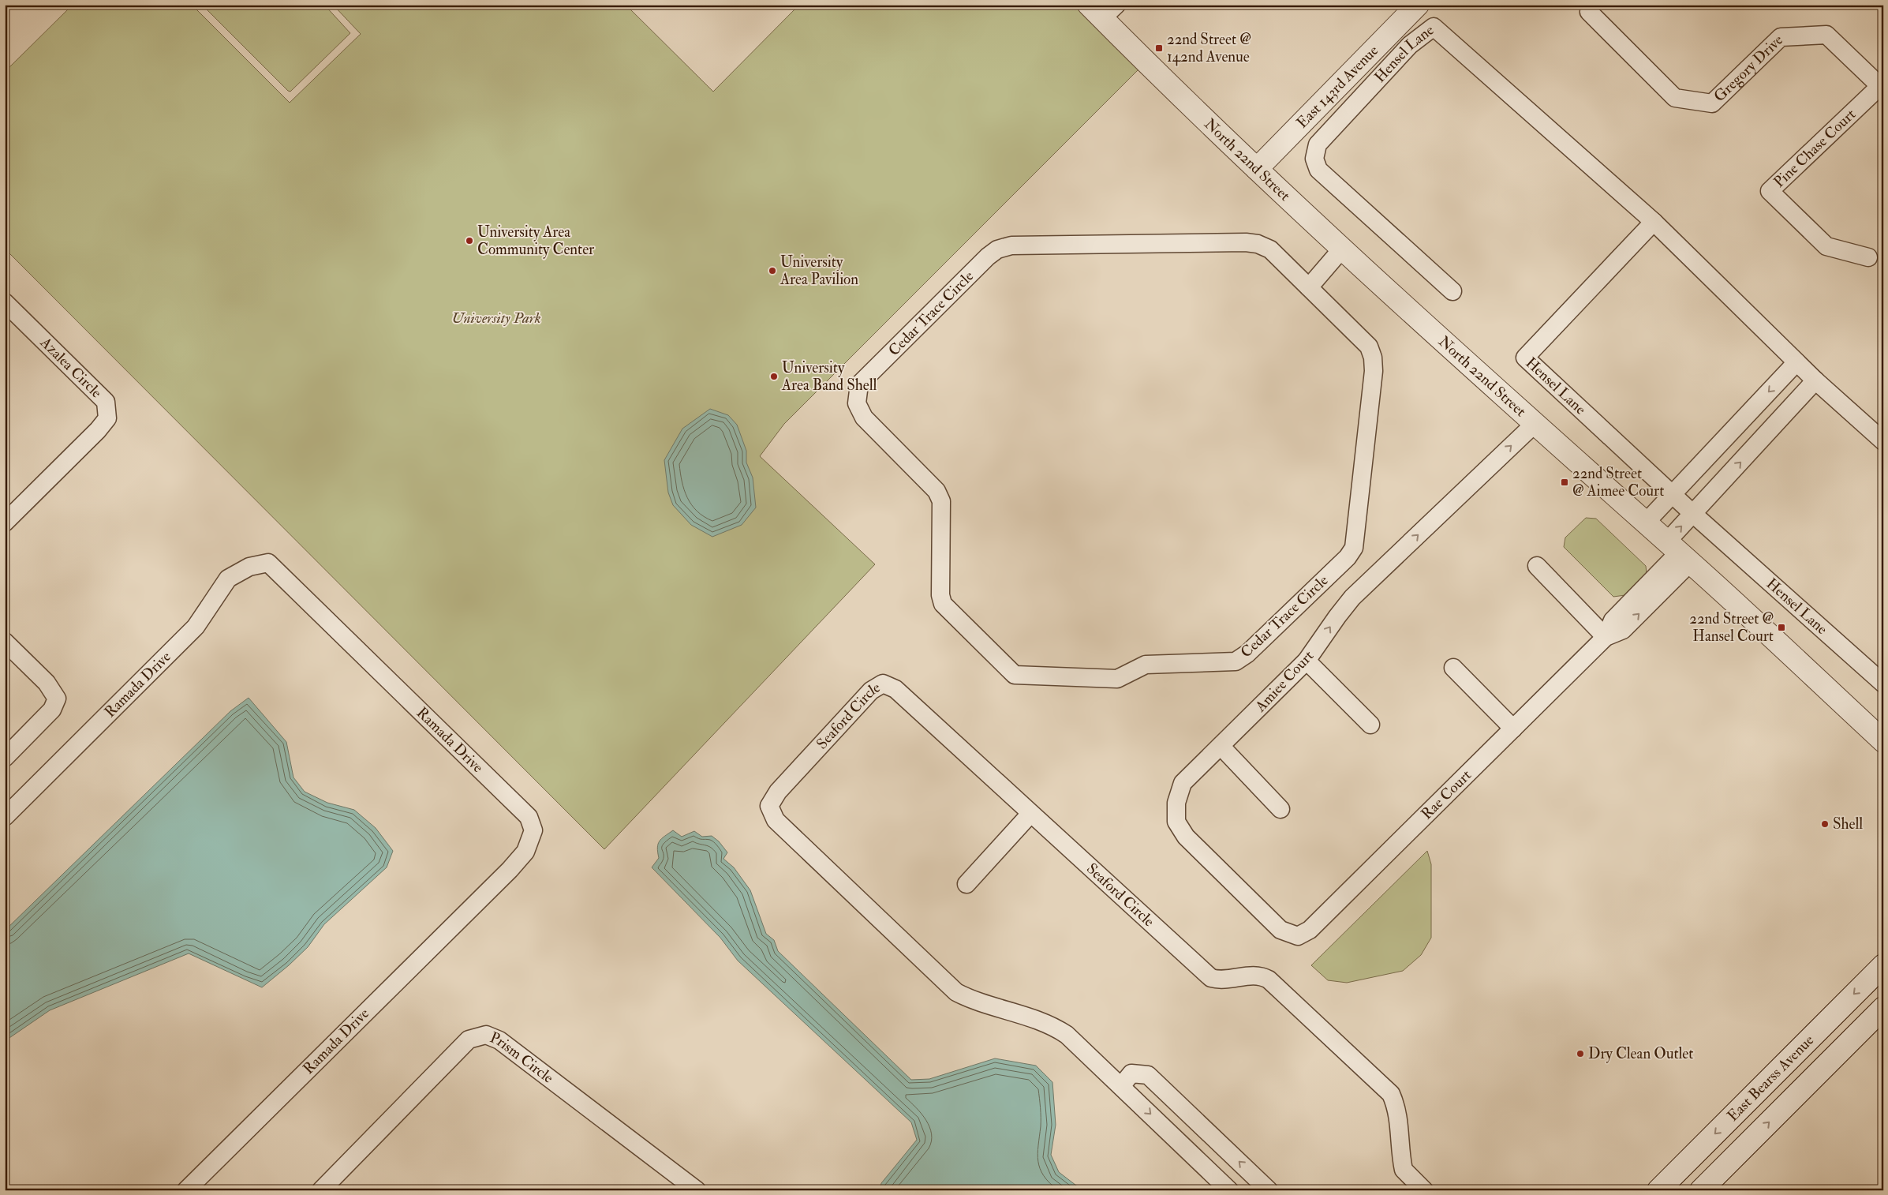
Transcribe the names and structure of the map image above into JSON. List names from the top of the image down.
{
  "streets": {
    "street": [
      "Hensel Lane",
      "Gregory Drive",
      "East 143rd Avenue",
      "Pine Chase Court",
      "North 22nd Street",
      "Cedar Trace Circle",
      "Azalea Circle",
      "Amiee Court",
      "Ramada Drive",
      "Seaford Circle",
      "Rae Court",
      "Prism Circle",
      "East Bearss Avenue"
    ]
  },
  "crossings": [
    ["Hensel Lane", "Rae Court"],
    ["Gregory Drive", "Pine Chase Court"],
    ["East 143rd Avenue", "North 22nd Street"],
    ["North 22nd Street", "Amiee Court"],
    ["North 22nd Street", "Rae Court"],
    ["Amiee Court", "Rae Court"]
  ],
  "one_way": ["Amiee Court"],
  "parks": ["University Park"],
  "places": {
    "transit": ["22nd Street @ 142nd Avenue", "22nd Street @ Aimee Court", "22nd Street @ Hansel Court"],
    "other": [
      "University Area Community Center",
      "University Area Pavilion",
      "University Area Band Shell",
      "Shell",
      "Dry Clean Outlet"
    ]
  }
}
